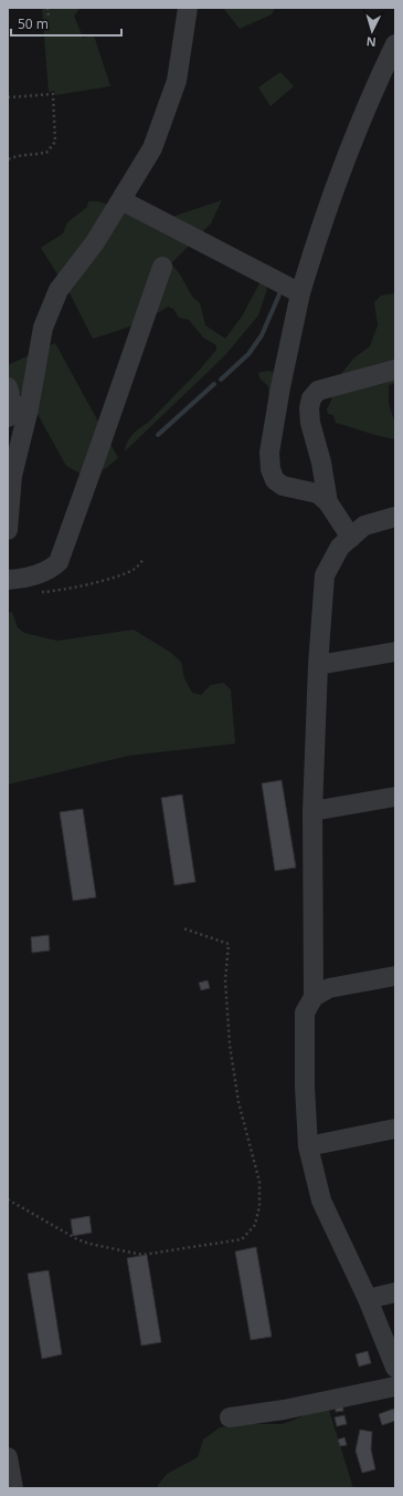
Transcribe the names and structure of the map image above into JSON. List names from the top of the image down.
{
  "scale_bar": "50 m",
  "north": "bottom"
}
